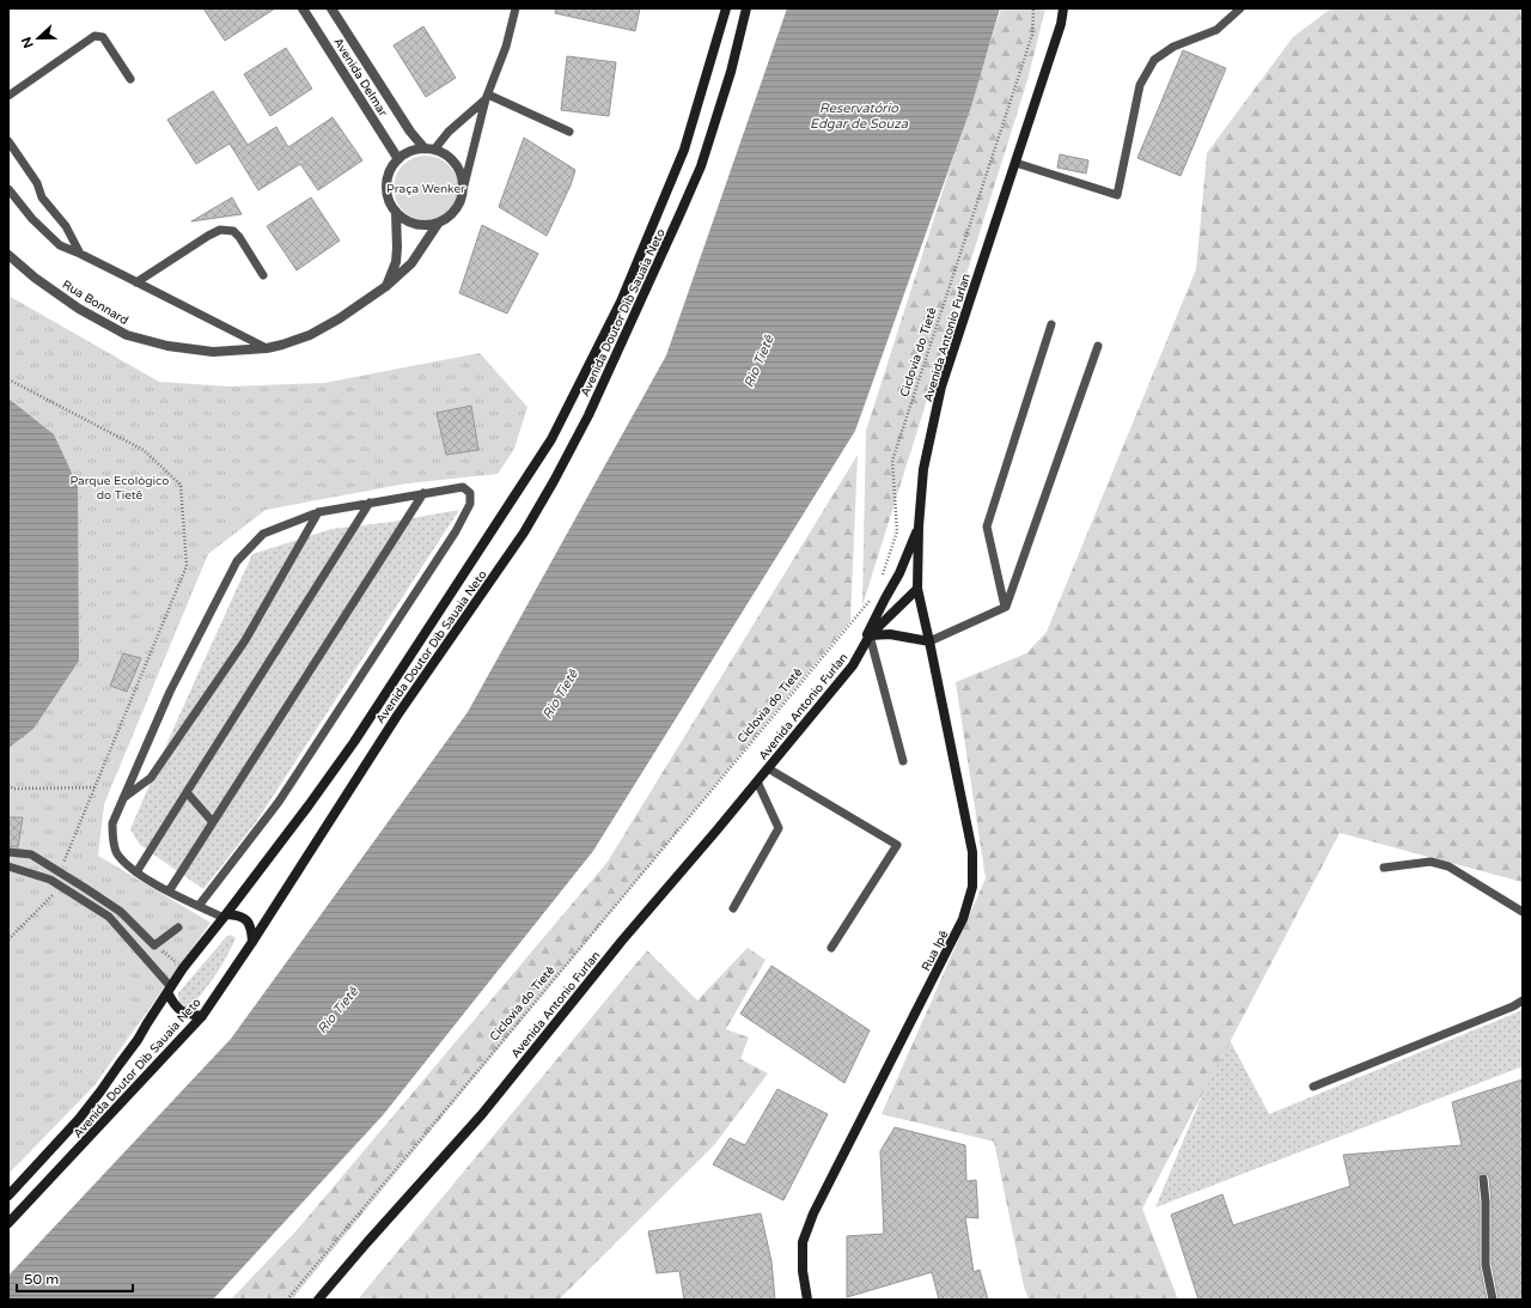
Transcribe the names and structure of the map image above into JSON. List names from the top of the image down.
{
  "streets": {
    "main road": ["Avenida Doutor Dib Sauaia Neto", "Avenida Antonio Furlan", "Rua Ipê"],
    "street": ["Avenida Delmar", "Rua Bonnard"],
    "path": ["Ciclovia do Tietê"]
  },
  "crossings": [
    ["Avenida Delmar", "Rua Bonnard"],
    ["Avenida Antonio Furlan", "Rua Ipê"]
  ],
  "water": ["Reservatório Edgar de Souza", "Rio Tietê"],
  "parks": ["Praça Wenker", "Parque Ecológico do Tietê"],
  "scale_bar": "50 m",
  "north": "left"
}
